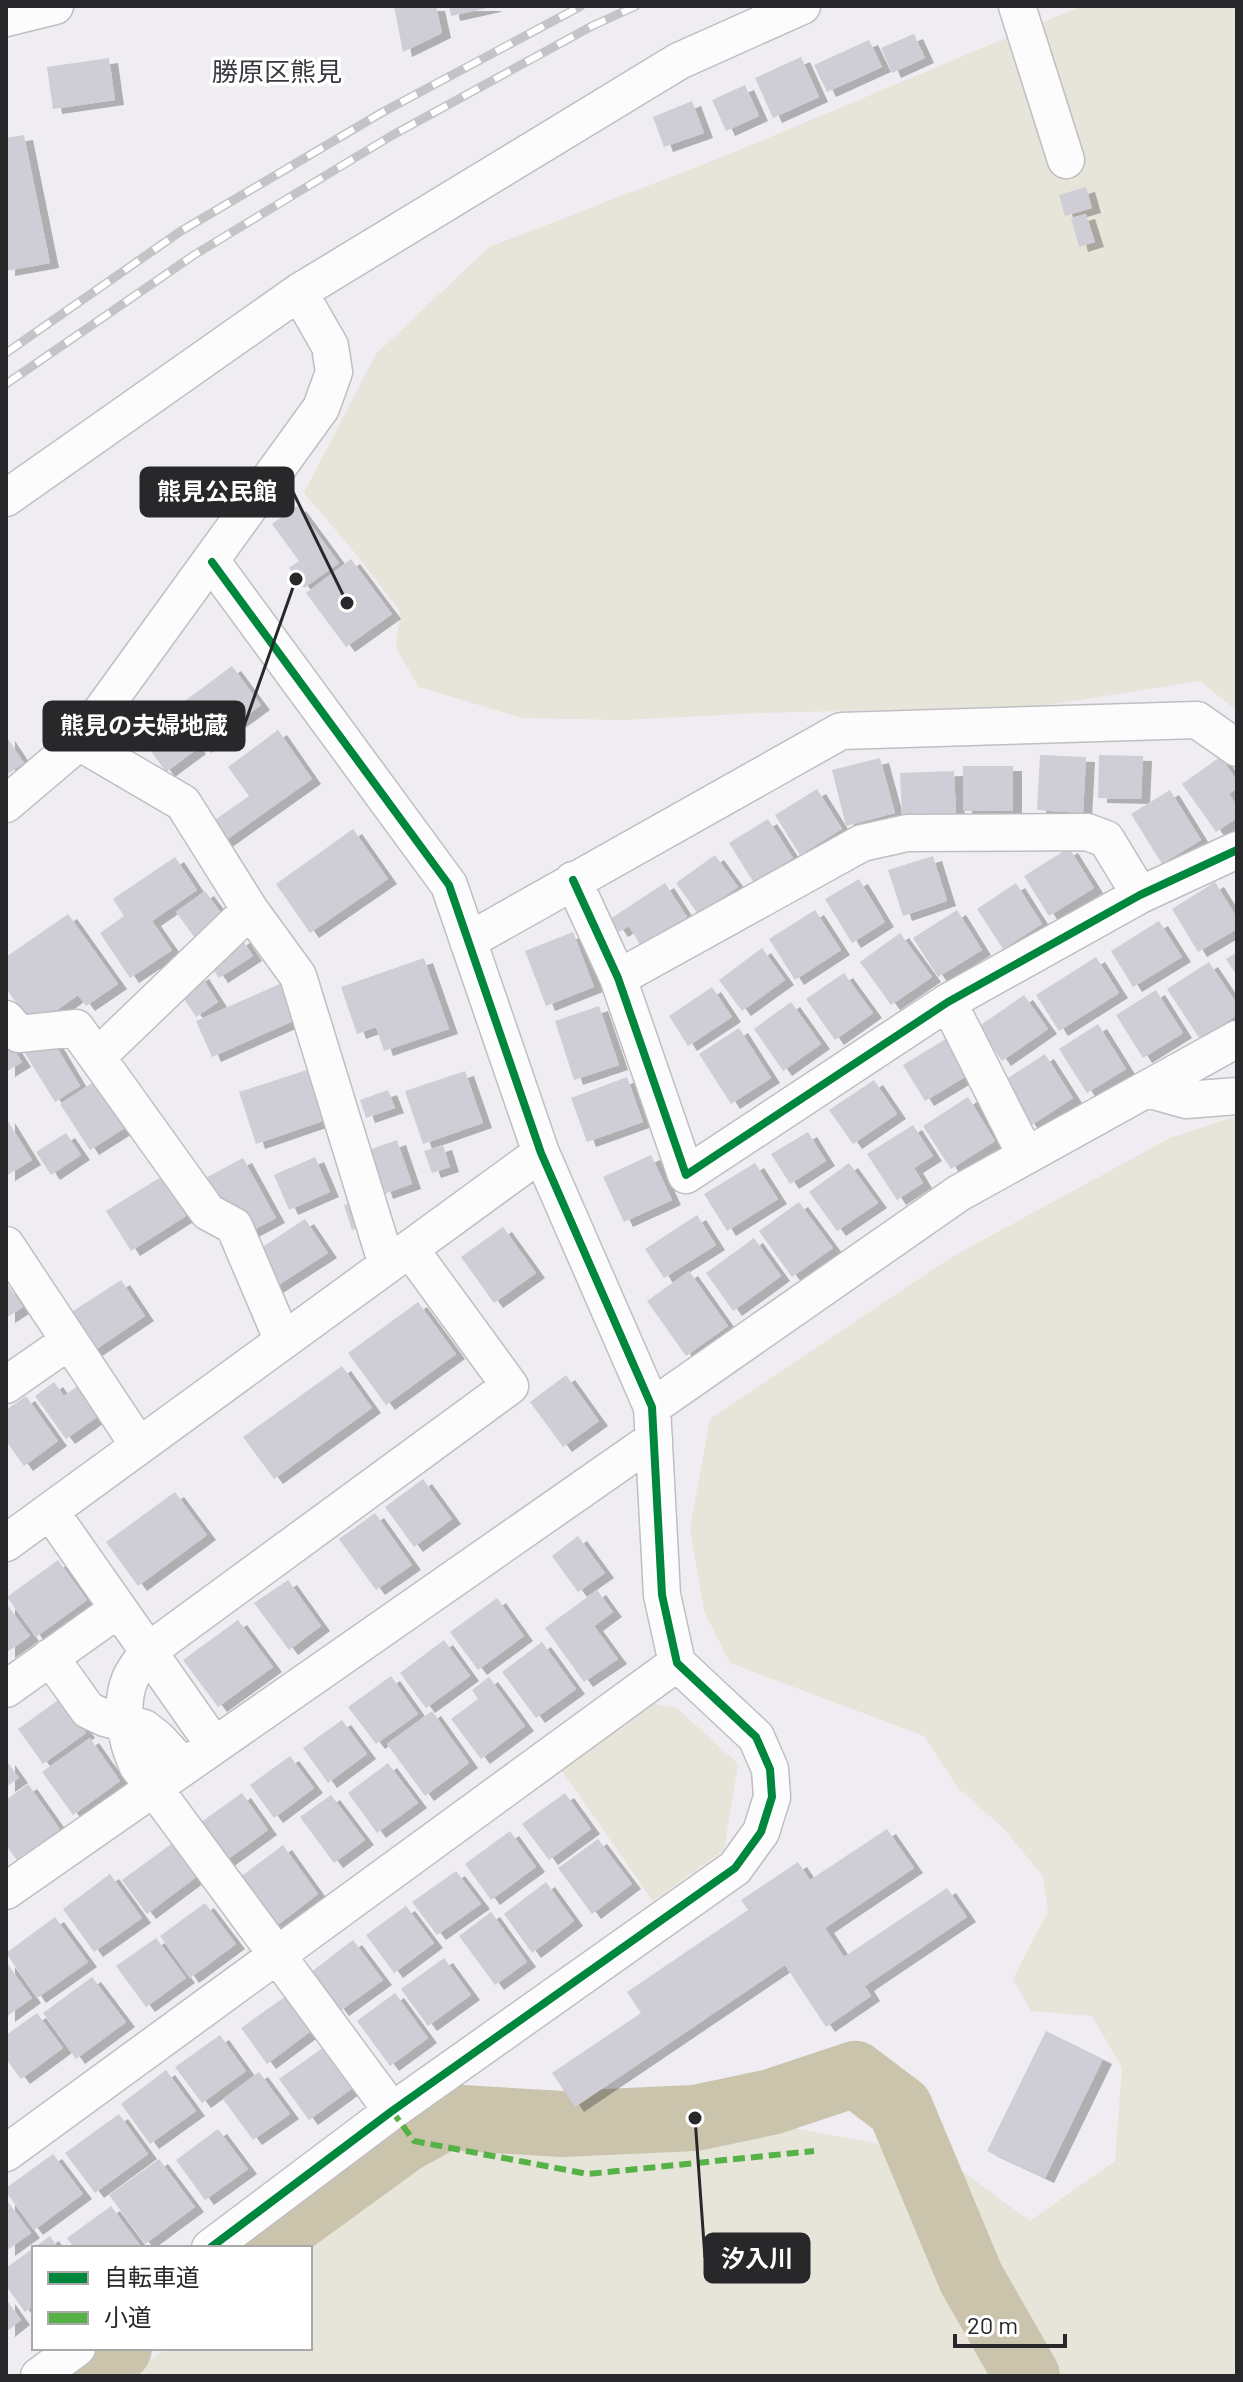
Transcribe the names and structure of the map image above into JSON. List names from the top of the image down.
{
  "districts": ["勝原区熊見"],
  "places": ["熊見の夫婦地蔵", "熊見公民館", "汐入川"],
  "legend": ["自転車道", "小道"],
  "scale_bar": "20 m"
}
